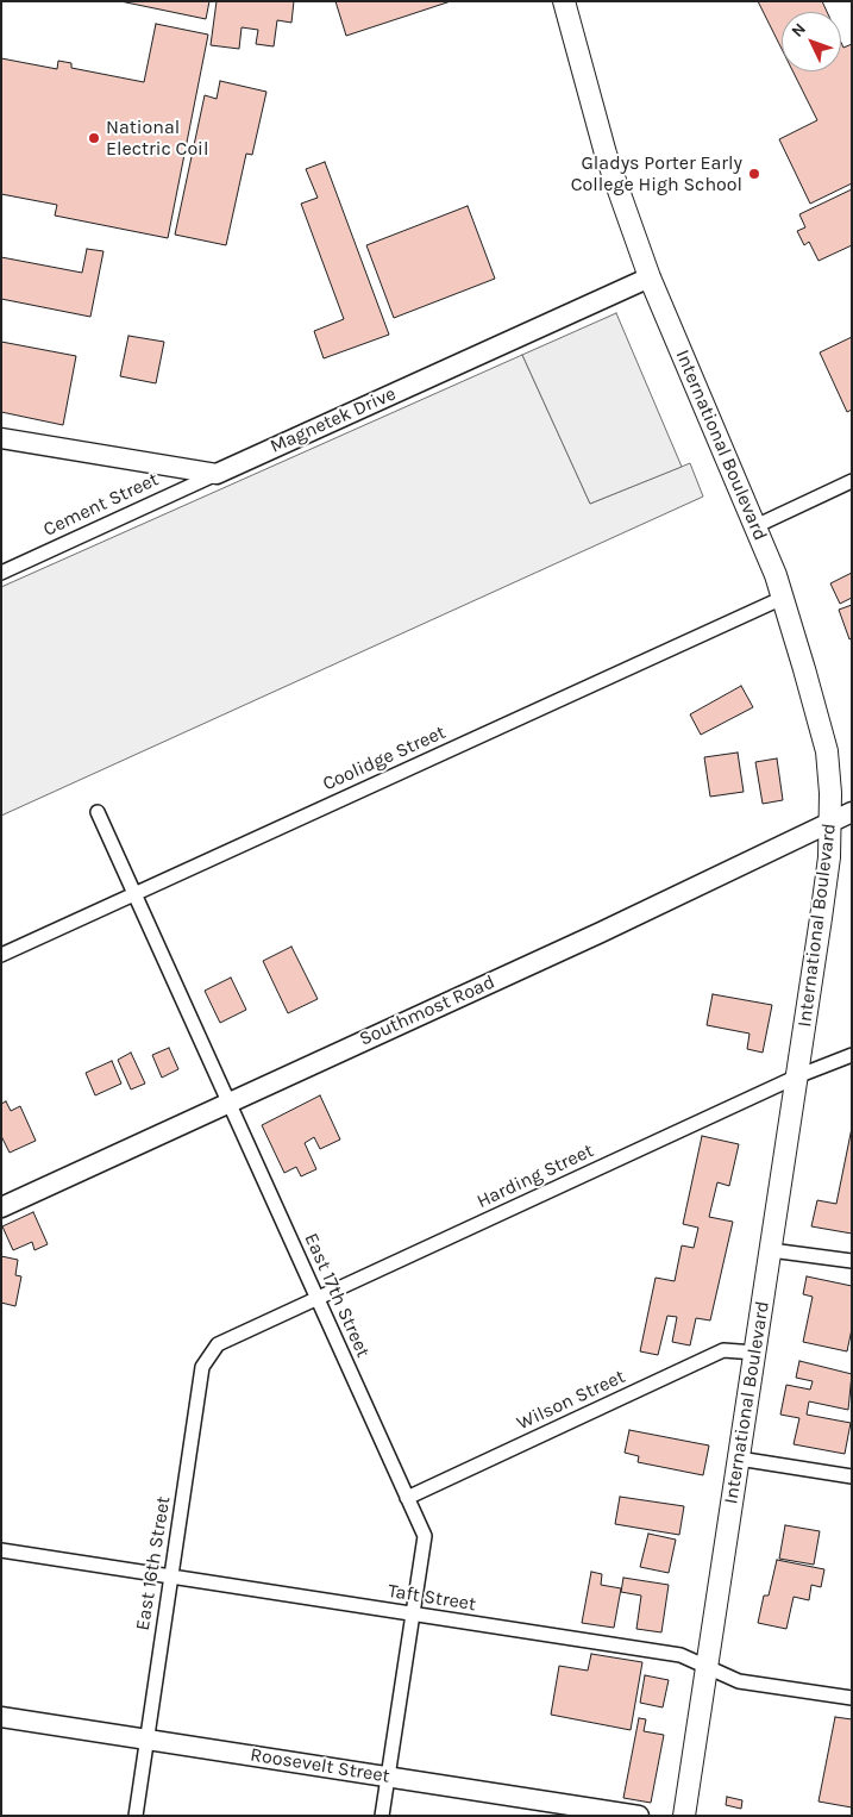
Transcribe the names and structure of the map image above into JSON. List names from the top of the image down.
{
  "streets": {
    "main road": ["International Boulevard"],
    "street": [
      "Magnetek Drive",
      "Cement Street",
      "Coolidge Street",
      "Southmost Road",
      "Harding Street",
      "East 17th Street",
      "Wilson Street",
      "East 16th Street",
      "Taft Street",
      "Roosevelt Street"
    ]
  },
  "crossings": [
    ["Magnetek Drive", "International Boulevard"],
    ["Magnetek Drive", "Cement Street"],
    ["International Boulevard", "Coolidge Street"],
    ["International Boulevard", "Southmost Road"],
    ["International Boulevard", "Harding Street"],
    ["International Boulevard", "Wilson Street"],
    ["International Boulevard", "Taft Street"],
    ["Coolidge Street", "East 17th Street"],
    ["Southmost Road", "East 17th Street"],
    ["Harding Street", "East 17th Street"],
    ["Harding Street", "East 16th Street"],
    ["East 17th Street", "Wilson Street"],
    ["East 17th Street", "Taft Street"],
    ["East 17th Street", "Roosevelt Street"],
    ["East 16th Street", "Taft Street"],
    ["East 16th Street", "Roosevelt Street"]
  ],
  "places": ["National Electric Coil", "Gladys Porter Early College High School"],
  "north": "top left"
}
